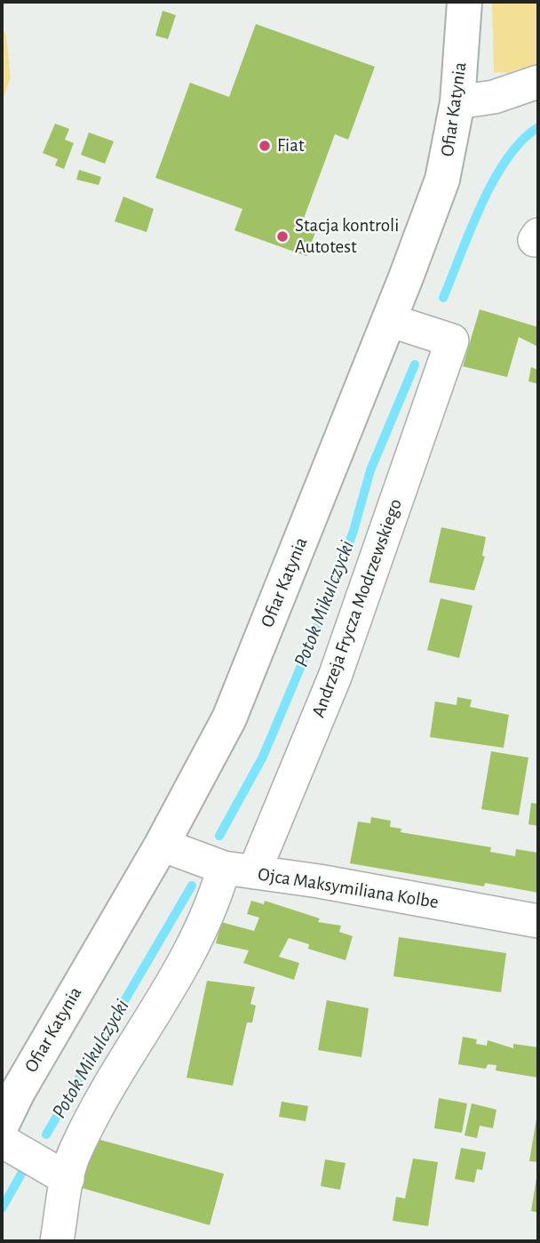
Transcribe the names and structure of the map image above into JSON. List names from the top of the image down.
{
  "streets": {
    "street": ["Ofiar Katynia", "Andrzeja Frycza Modrzewskiego", "Ojca Maksymiliana Kolbe"]
  },
  "crossings": [
    ["Ofiar Katynia", "Andrzeja Frycza Modrzewskiego"],
    ["Ofiar Katynia", "Ojca Maksymiliana Kolbe"],
    ["Andrzeja Frycza Modrzewskiego", "Ojca Maksymiliana Kolbe"]
  ],
  "water": ["Potok Mikulczycki"],
  "places": ["Fiat", "Stacja kontroli Autotest"]
}
